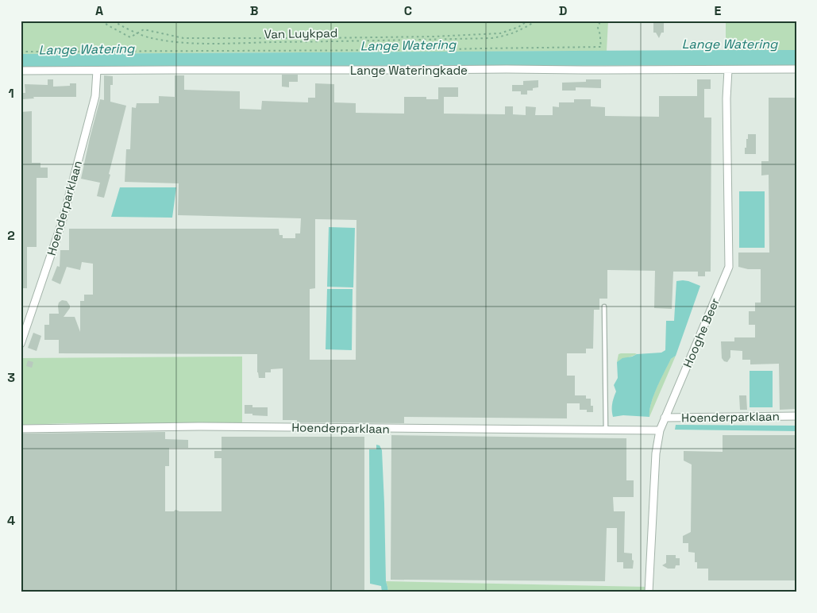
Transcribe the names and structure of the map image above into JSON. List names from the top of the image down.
{
  "streets": {
    "street": ["Lange Wateringkade", "Hoenderparklaan", "Hooghe Beer"],
    "path": ["Van Luykpad"]
  },
  "crossings": [
    ["Lange Wateringkade", "Hoenderparklaan"],
    ["Lange Wateringkade", "Hooghe Beer"],
    ["Hoenderparklaan", "Hooghe Beer"]
  ],
  "water": ["Lange Watering"],
  "grid": {
    "columns": [
      "A",
      "B",
      "C",
      "D",
      "E"
    ],
    "rows": [
      "1",
      "2",
      "3",
      "4"
    ]
  }
}
